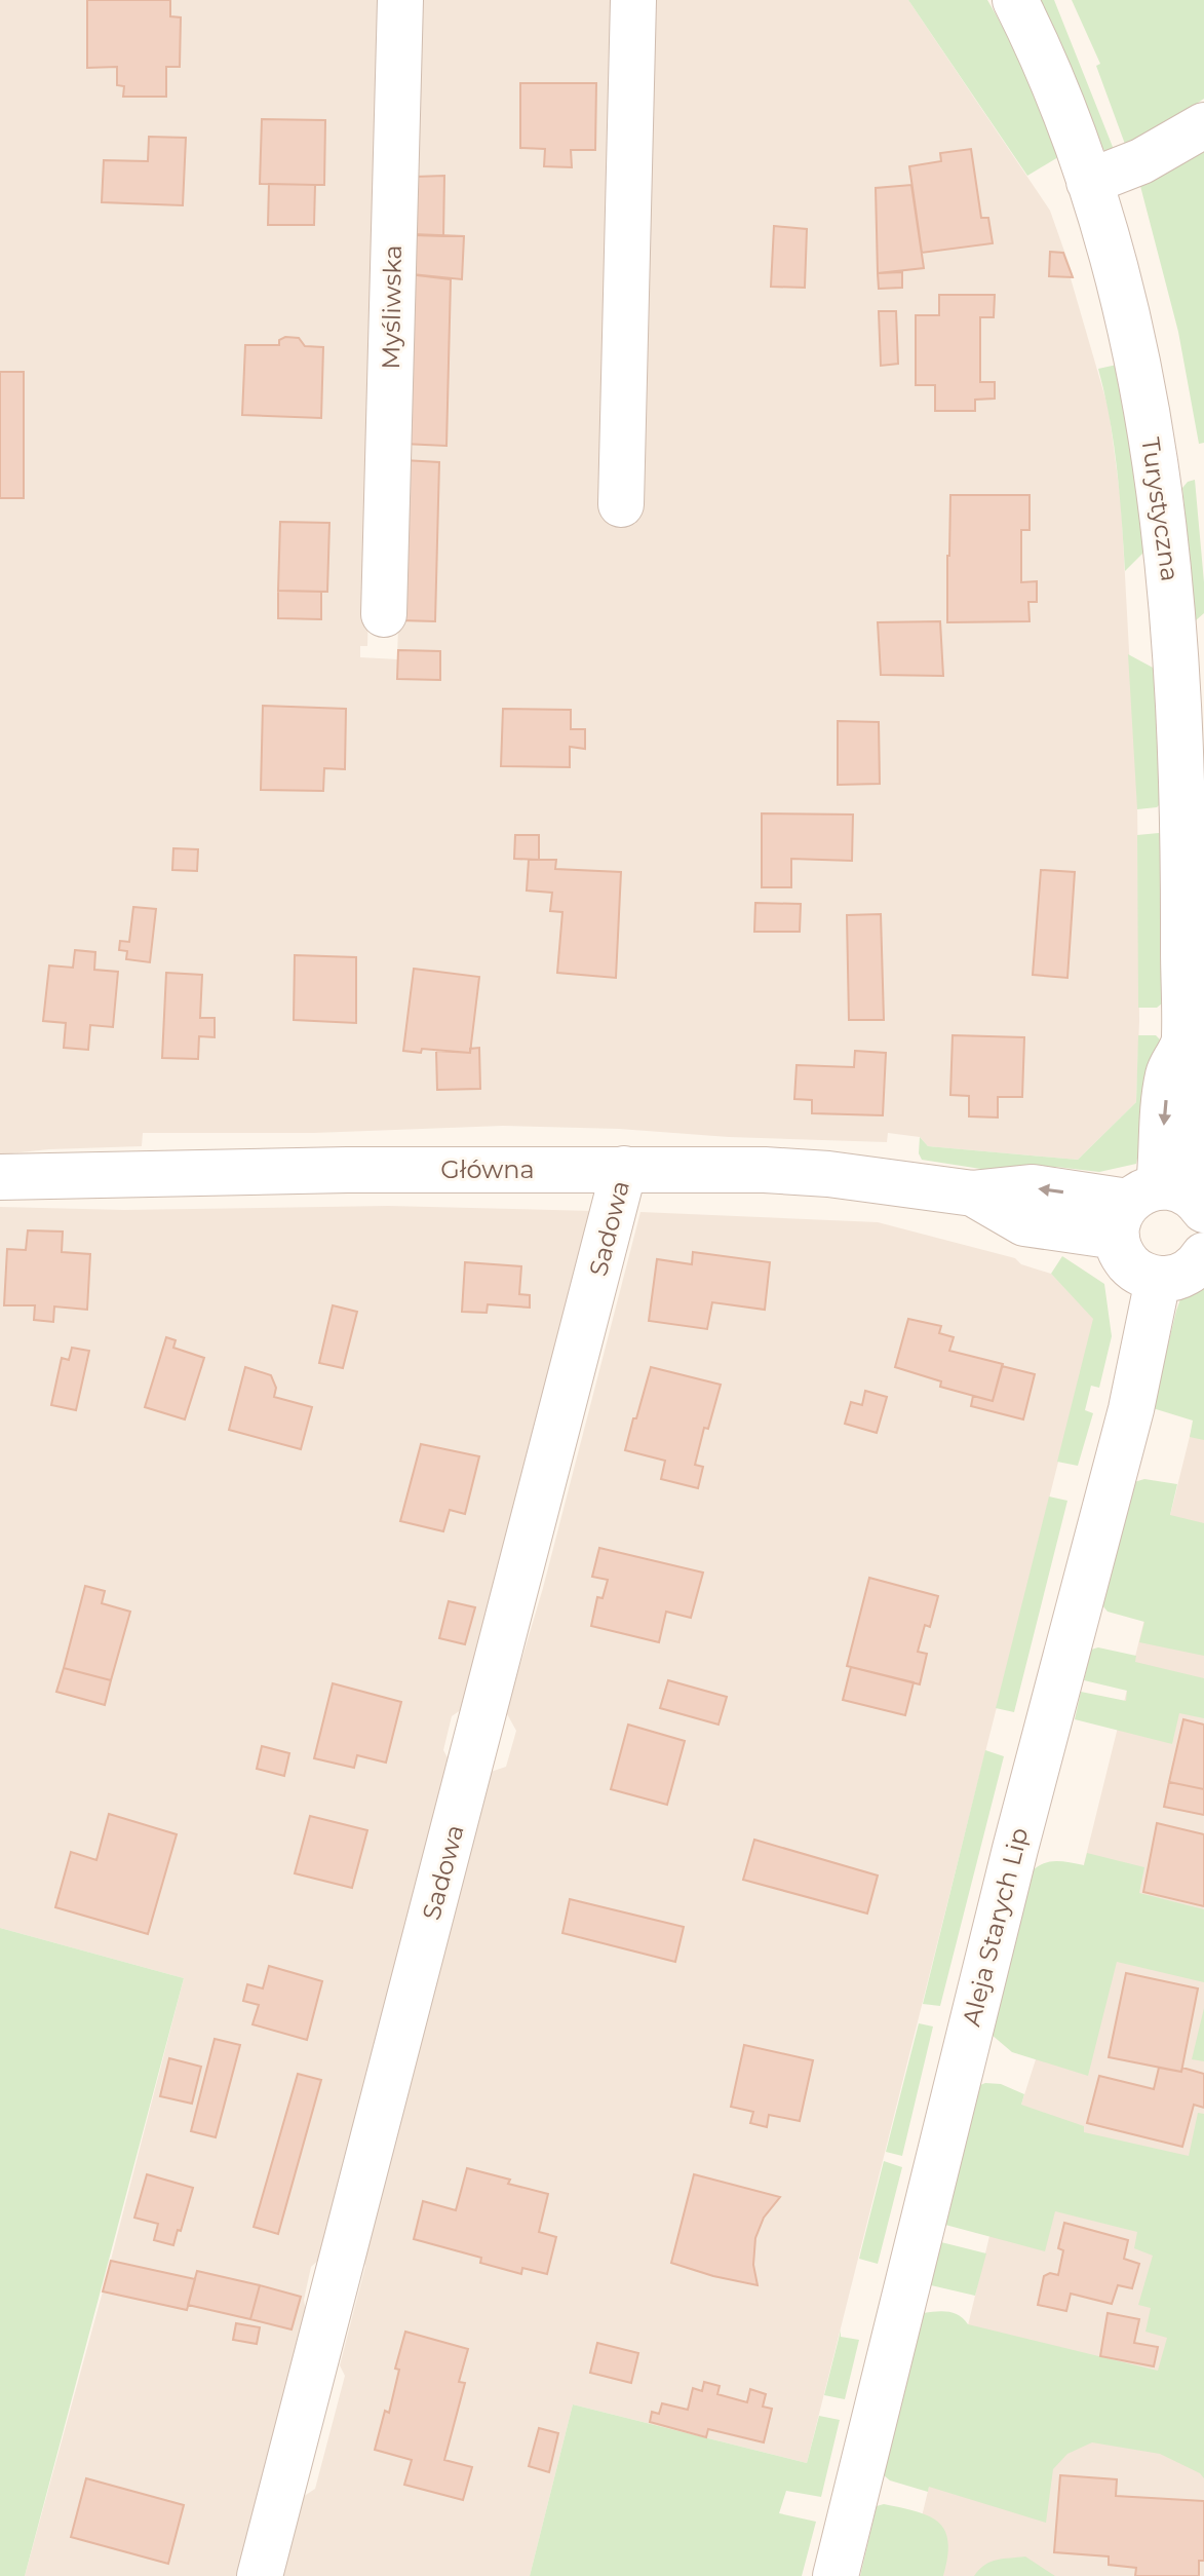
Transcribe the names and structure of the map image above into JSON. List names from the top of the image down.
{
  "streets": {
    "street": [
      "Myśliwska",
      "Turystyczna",
      "Główna",
      "Sadowa",
      "Aleja Starych Lip"
    ]
  },
  "crossings": [
    ["Turystyczna", "Główna"],
    ["Główna", "Sadowa"]
  ]
}
